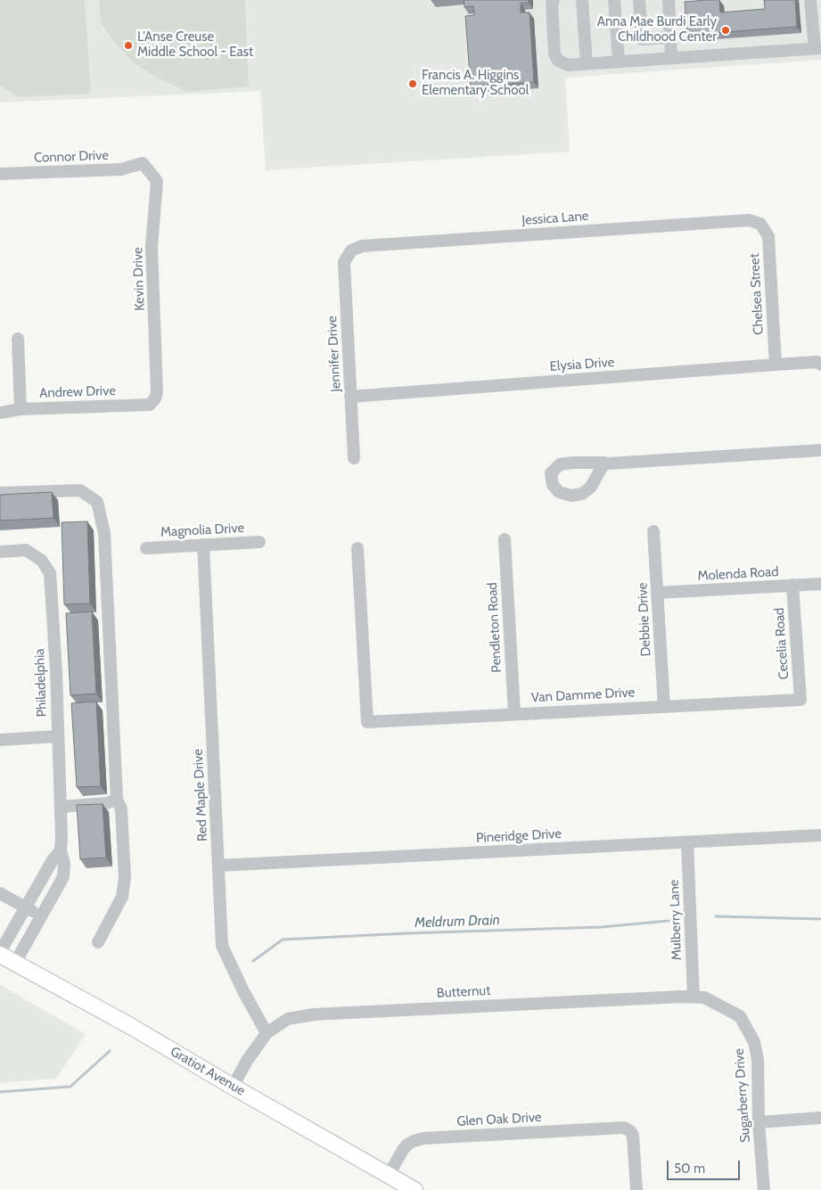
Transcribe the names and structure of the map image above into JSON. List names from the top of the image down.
{
  "streets": {
    "main road": ["Gratiot Avenue"],
    "street": [
      "Connor Drive",
      "Jessica Lane",
      "Kevin Drive",
      "Chelsea Street",
      "Jennifer Drive",
      "Elysia Drive",
      "Andrew Drive",
      "Magnolia Drive",
      "Molenda Road",
      "Debbie Drive",
      "Pendleton Road",
      "Cecelia Road",
      "Philadelphia",
      "Van Damme Drive",
      "Red Maple Drive",
      "Pineridge Drive",
      "Mulberry Lane",
      "Butternut",
      "Sugarberry Drive",
      "Glen Oak Drive"
    ]
  },
  "crossings": [
    ["Connor Drive", "Kevin Drive"],
    ["Jessica Lane", "Chelsea Street"],
    ["Jessica Lane", "Jennifer Drive"],
    ["Kevin Drive", "Andrew Drive"],
    ["Chelsea Street", "Elysia Drive"],
    ["Jennifer Drive", "Elysia Drive"],
    ["Magnolia Drive", "Red Maple Drive"],
    ["Molenda Road", "Debbie Drive"],
    ["Molenda Road", "Cecelia Road"],
    ["Debbie Drive", "Van Damme Drive"],
    ["Pendleton Road", "Van Damme Drive"],
    ["Cecelia Road", "Van Damme Drive"],
    ["Philadelphia", "Gratiot Avenue"],
    ["Red Maple Drive", "Pineridge Drive"],
    ["Red Maple Drive", "Butternut"],
    ["Pineridge Drive", "Mulberry Lane"],
    ["Mulberry Lane", "Butternut"],
    ["Butternut", "Gratiot Avenue"],
    ["Butternut", "Sugarberry Drive"],
    ["Gratiot Avenue", "Glen Oak Drive"]
  ],
  "water": ["Meldrum Drain"],
  "places": ["Anna Mae Burdi Early Childhood Center", "L'Anse Creuse Middle School - East", "Francis A. Higgins Elementary School"],
  "scale_bar": "50 m"
}
